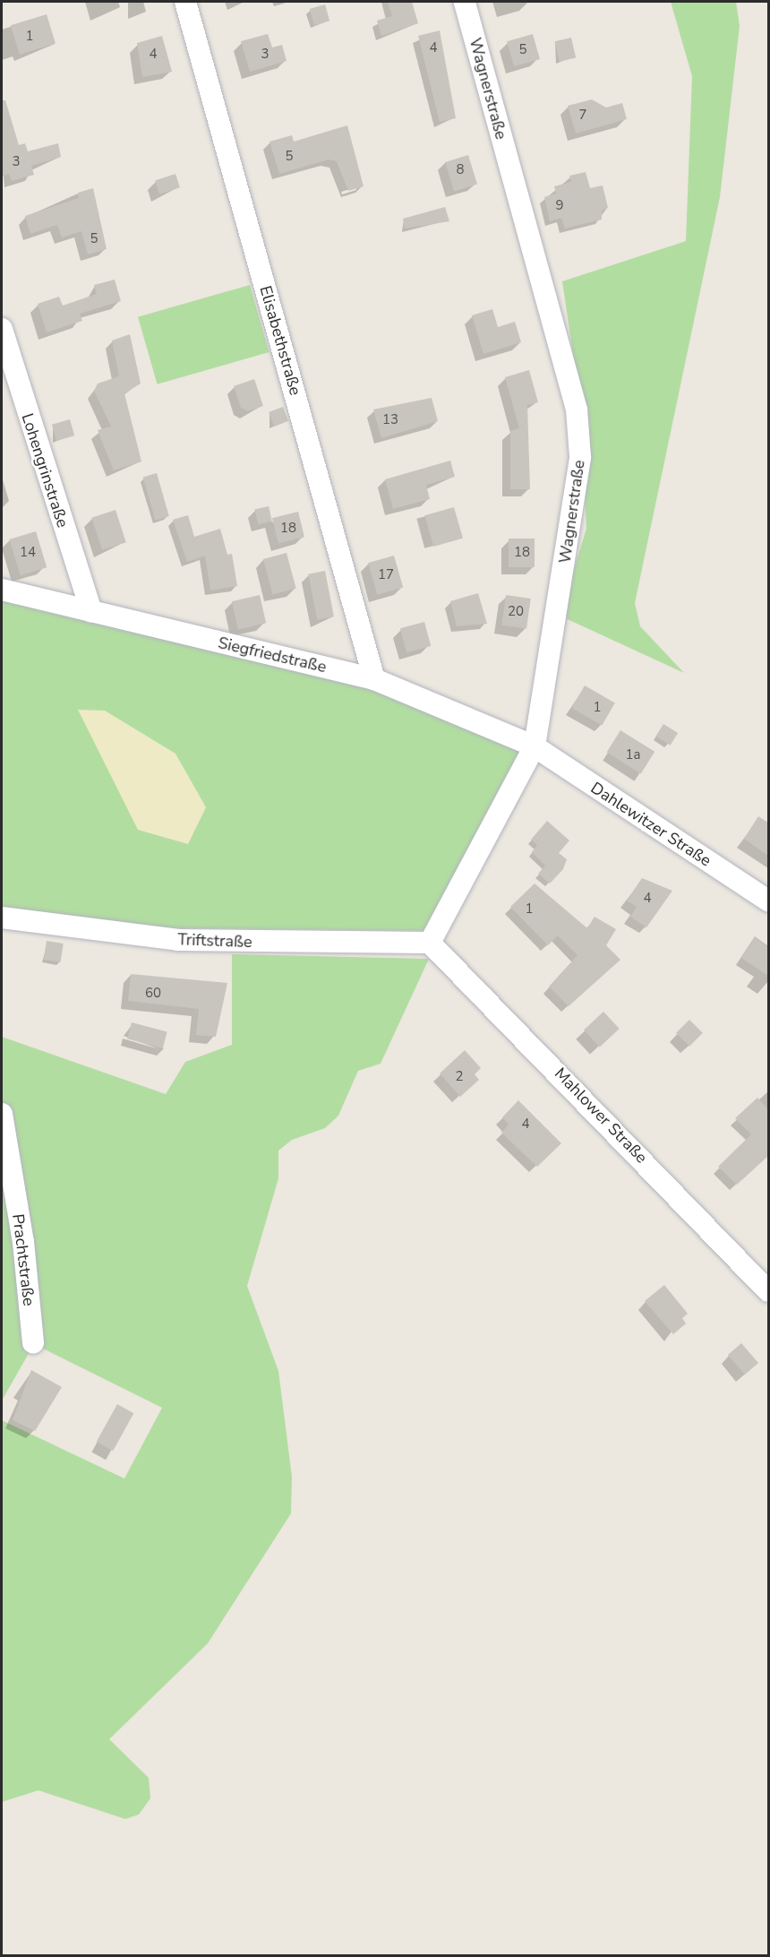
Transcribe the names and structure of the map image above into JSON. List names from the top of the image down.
{
  "streets": {
    "street": [
      "Wagnerstraße",
      "Elisabethstraße",
      "Lohengrinstraße",
      "Siegfriedstraße",
      "Dahlewitzer Straße",
      "Triftstraße",
      "Mahlower Straße",
      "Prachtstraße"
    ]
  },
  "crossings": [
    ["Wagnerstraße", "Siegfriedstraße"],
    ["Wagnerstraße", "Dahlewitzer Straße"],
    ["Wagnerstraße", "Triftstraße"],
    ["Wagnerstraße", "Mahlower Straße"],
    ["Elisabethstraße", "Siegfriedstraße"],
    ["Lohengrinstraße", "Siegfriedstraße"],
    ["Siegfriedstraße", "Dahlewitzer Straße"],
    ["Triftstraße", "Mahlower Straße"]
  ],
  "house_numbers": [
    "1",
    "4",
    "5",
    "4",
    "3",
    "7",
    "5",
    "3",
    "8",
    "9",
    "5",
    "13",
    "18",
    "14",
    "18",
    "17",
    "20",
    "1",
    "1a",
    "4",
    "1",
    "60",
    "2",
    "4"
  ]
}
